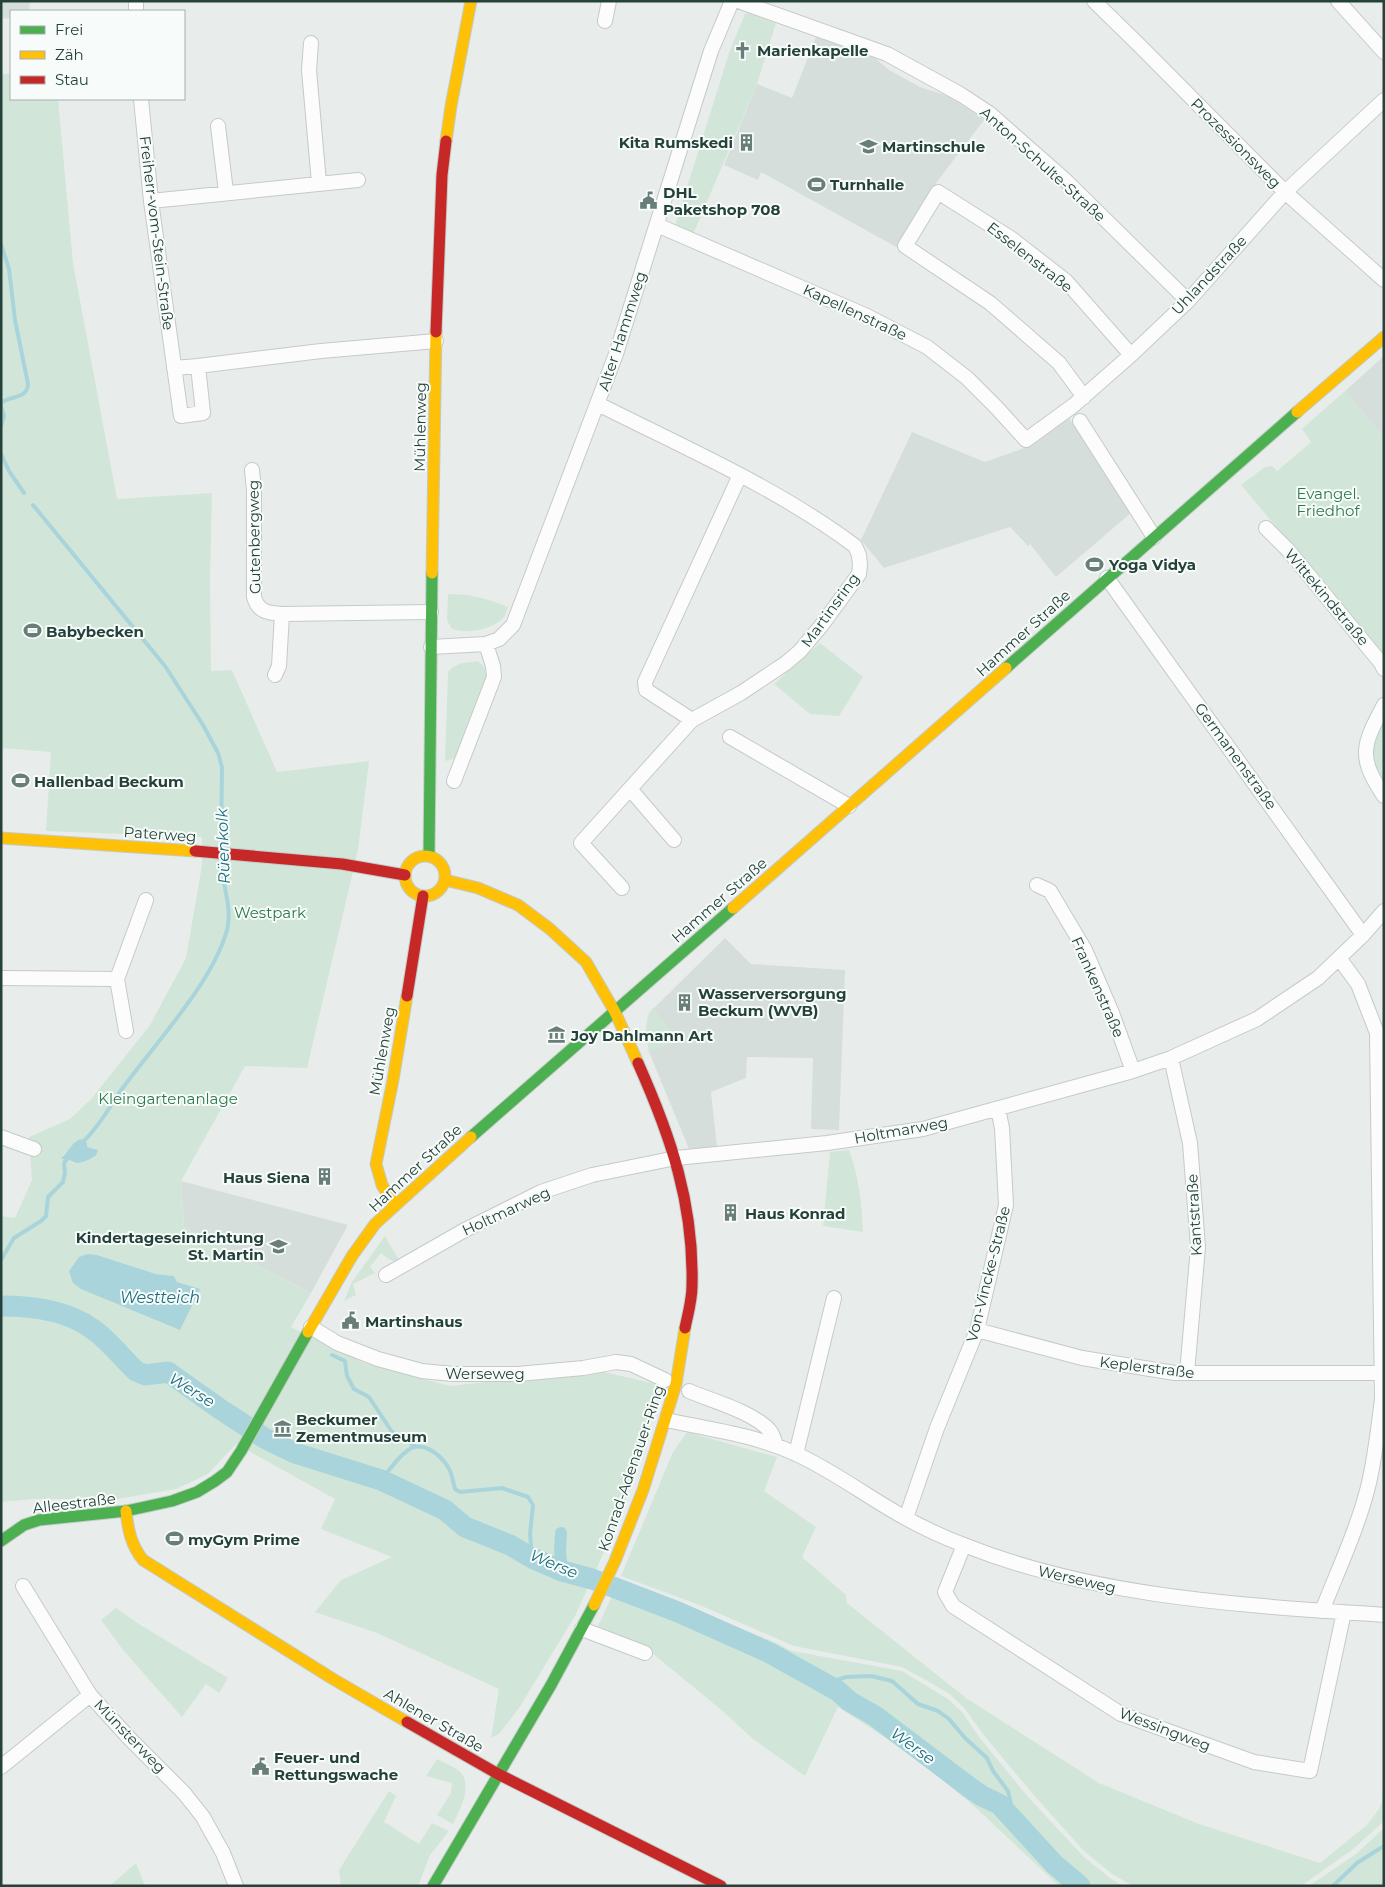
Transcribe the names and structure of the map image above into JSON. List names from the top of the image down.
{
  "streets": {
    "main road": [
      "Mühlenweg",
      "Hammer Straße",
      "Paterweg",
      "Konrad-Adenauer-Ring",
      "Alleestraße",
      "Ahlener Straße"
    ],
    "street": [
      "Prozessionsweg",
      "Anton-Schulte-Straße",
      "Freiherr-vom-Stein-Straße",
      "Esselenstraße",
      "Uhlandstraße",
      "Kapellenstraße",
      "Alter Hammweg",
      "Gutenbergweg",
      "Wittekindstraße",
      "Martinsring",
      "Germanenstraße",
      "Frankenstraße",
      "Holtmarweg",
      "Kantstraße",
      "Von-Vincke-Straße",
      "Keplerstraße",
      "Werseweg",
      "Wessingweg",
      "Münsterweg"
    ]
  },
  "crossings": [
    ["Prozessionsweg", "Uhlandstraße"],
    ["Anton-Schulte-Straße", "Uhlandstraße"],
    ["Esselenstraße", "Uhlandstraße"],
    ["Uhlandstraße", "Kapellenstraße"],
    ["Kapellenstraße", "Alter Hammweg"],
    ["Alter Hammweg", "Mühlenweg"],
    ["Alter Hammweg", "Martinsring"],
    ["Mühlenweg", "Gutenbergweg"],
    ["Mühlenweg", "Hammer Straße"],
    ["Mühlenweg", "Paterweg"],
    ["Mühlenweg", "Konrad-Adenauer-Ring"],
    ["Hammer Straße", "Germanenstraße"],
    ["Hammer Straße", "Werseweg"],
    ["Hammer Straße", "Konrad-Adenauer-Ring"],
    ["Hammer Straße", "Alleestraße"],
    ["Hammer Straße", "Ahlener Straße"],
    ["Germanenstraße", "Holtmarweg"],
    ["Paterweg", "Konrad-Adenauer-Ring"],
    ["Frankenstraße", "Holtmarweg"],
    ["Holtmarweg", "Kantstraße"],
    ["Holtmarweg", "Von-Vincke-Straße"],
    ["Holtmarweg", "Konrad-Adenauer-Ring"],
    ["Kantstraße", "Keplerstraße"],
    ["Von-Vincke-Straße", "Keplerstraße"],
    ["Von-Vincke-Straße", "Werseweg"],
    ["Werseweg", "Konrad-Adenauer-Ring"],
    ["Werseweg", "Wessingweg"],
    ["Konrad-Adenauer-Ring", "Ahlener Straße"],
    ["Alleestraße", "Ahlener Straße"]
  ],
  "water": ["Rüenkolk", "Westteich", "Werse"],
  "parks": ["Evangel. Friedhof", "Westpark", "Kleingartenanlage"],
  "places": {
    "church": ["Marienkapelle"],
    "building": [
      "Kita Rumskedi",
      "Wasserversorgung Beckum (WVB)",
      "Haus Siena",
      "Haus Konrad"
    ],
    "school or university": ["Martinschule", "Kindertageseinrichtung St. Martin"],
    "sports": [
      "Turnhalle",
      "Yoga Vidya",
      "Babybecken",
      "Hallenbad Beckum",
      "myGym Prime"
    ],
    "public building": ["DHL Paketshop 708", "Martinshaus", "Feuer- und Rettungswache"],
    "museum": ["Joy Dahlmann Art", "Beckumer Zementmuseum"]
  },
  "legend": ["Frei", "Zäh", "Stau"]
}
